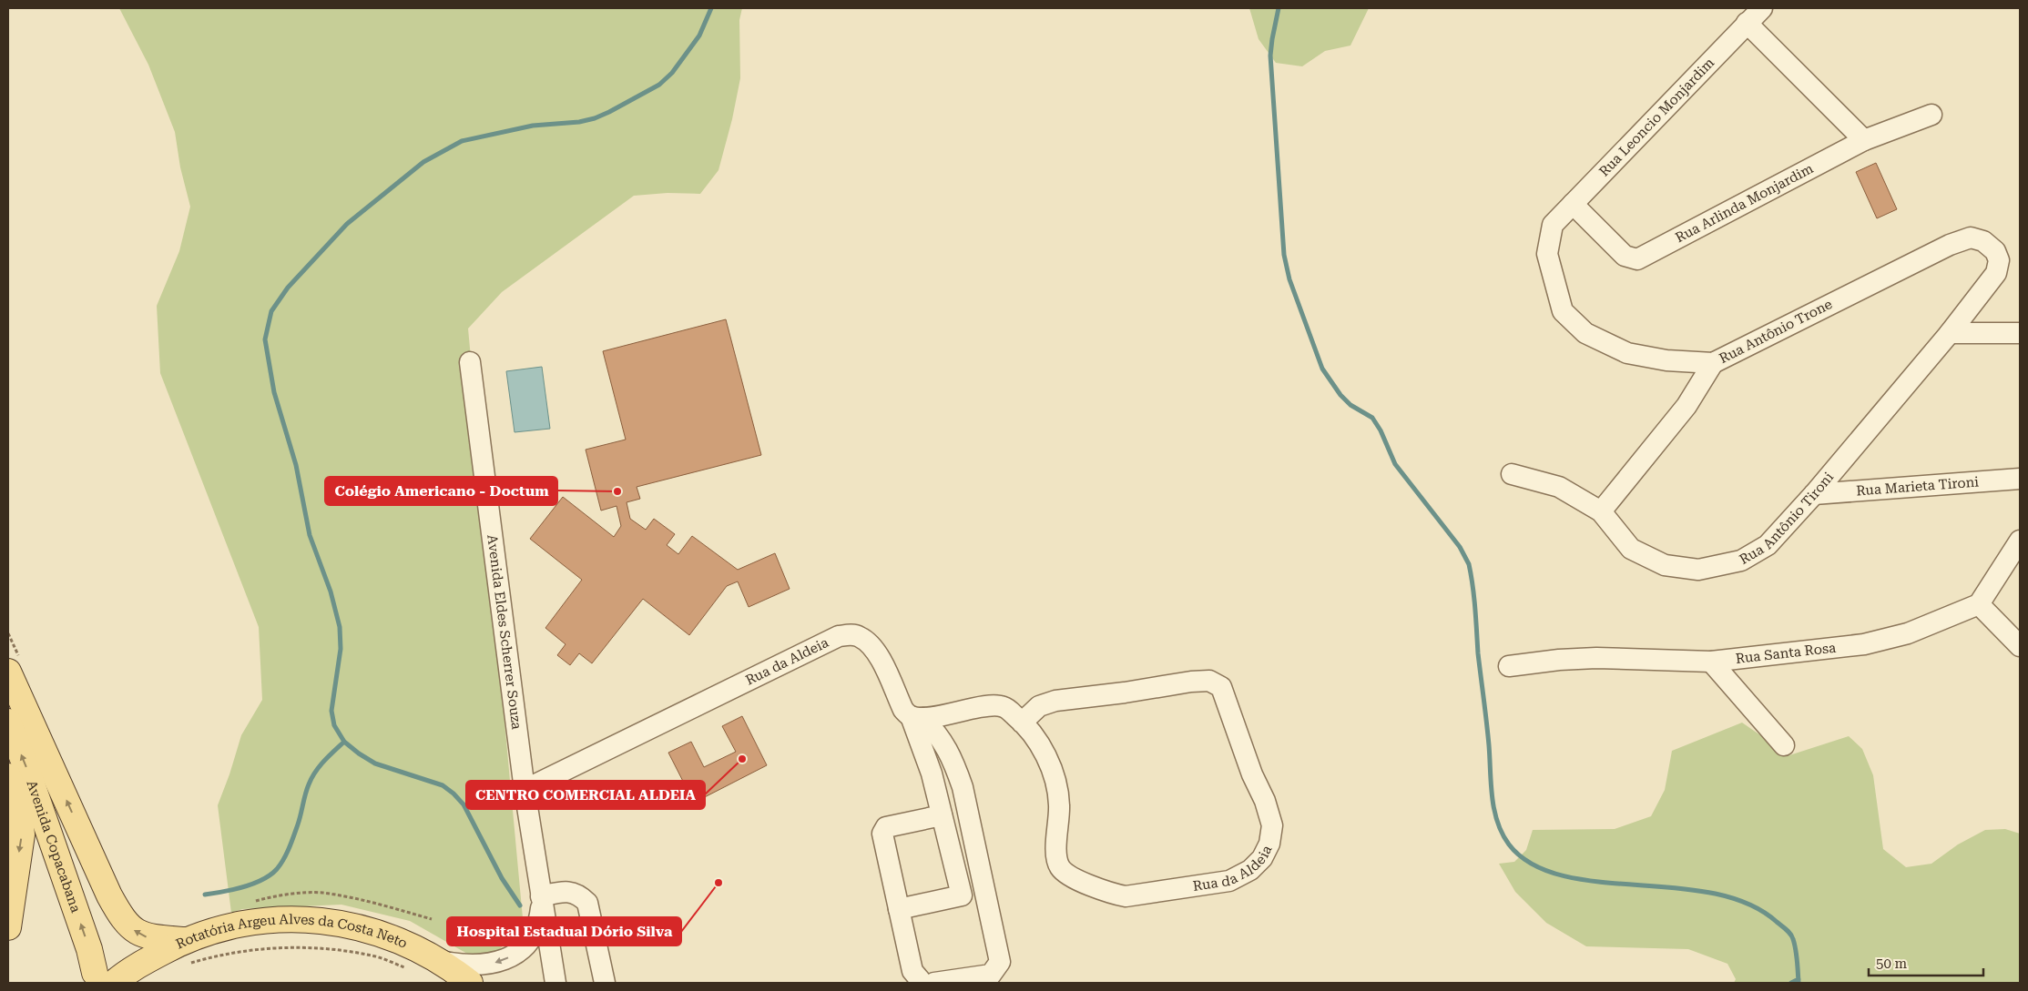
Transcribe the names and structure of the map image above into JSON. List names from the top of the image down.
{
  "streets": {
    "main road": ["Avenida Copacabana", "Rotatória Argeu Alves da Costa Neto"],
    "street": [
      "Rua Leoncio Monjardim",
      "Rua Arlinda Monjardim",
      "Rua Antônio Trone",
      "Rua Marieta Tironi",
      "Rua Antônio Tironi",
      "Avenida Eldes Scherrer Souza",
      "Rua Santa Rosa",
      "Rua da Aldeia"
    ]
  },
  "crossings": [
    ["Rua Leoncio Monjardim", "Rua Arlinda Monjardim"],
    ["Rua Leoncio Monjardim", "Rua Antônio Trone"],
    ["Rua Antônio Trone", "Rua Antônio Tironi"],
    ["Rua Marieta Tironi", "Rua Antônio Tironi"],
    ["Avenida Eldes Scherrer Souza", "Rua da Aldeia"],
    ["Avenida Eldes Scherrer Souza", "Rotatória Argeu Alves da Costa Neto"],
    ["Avenida Copacabana", "Rotatória Argeu Alves da Costa Neto"]
  ],
  "places": ["Colégio Americano - Doctum", "CENTRO COMERCIAL ALDEIA", "Hospital Estadual Dório Silva"],
  "scale_bar": "50 m"
}
